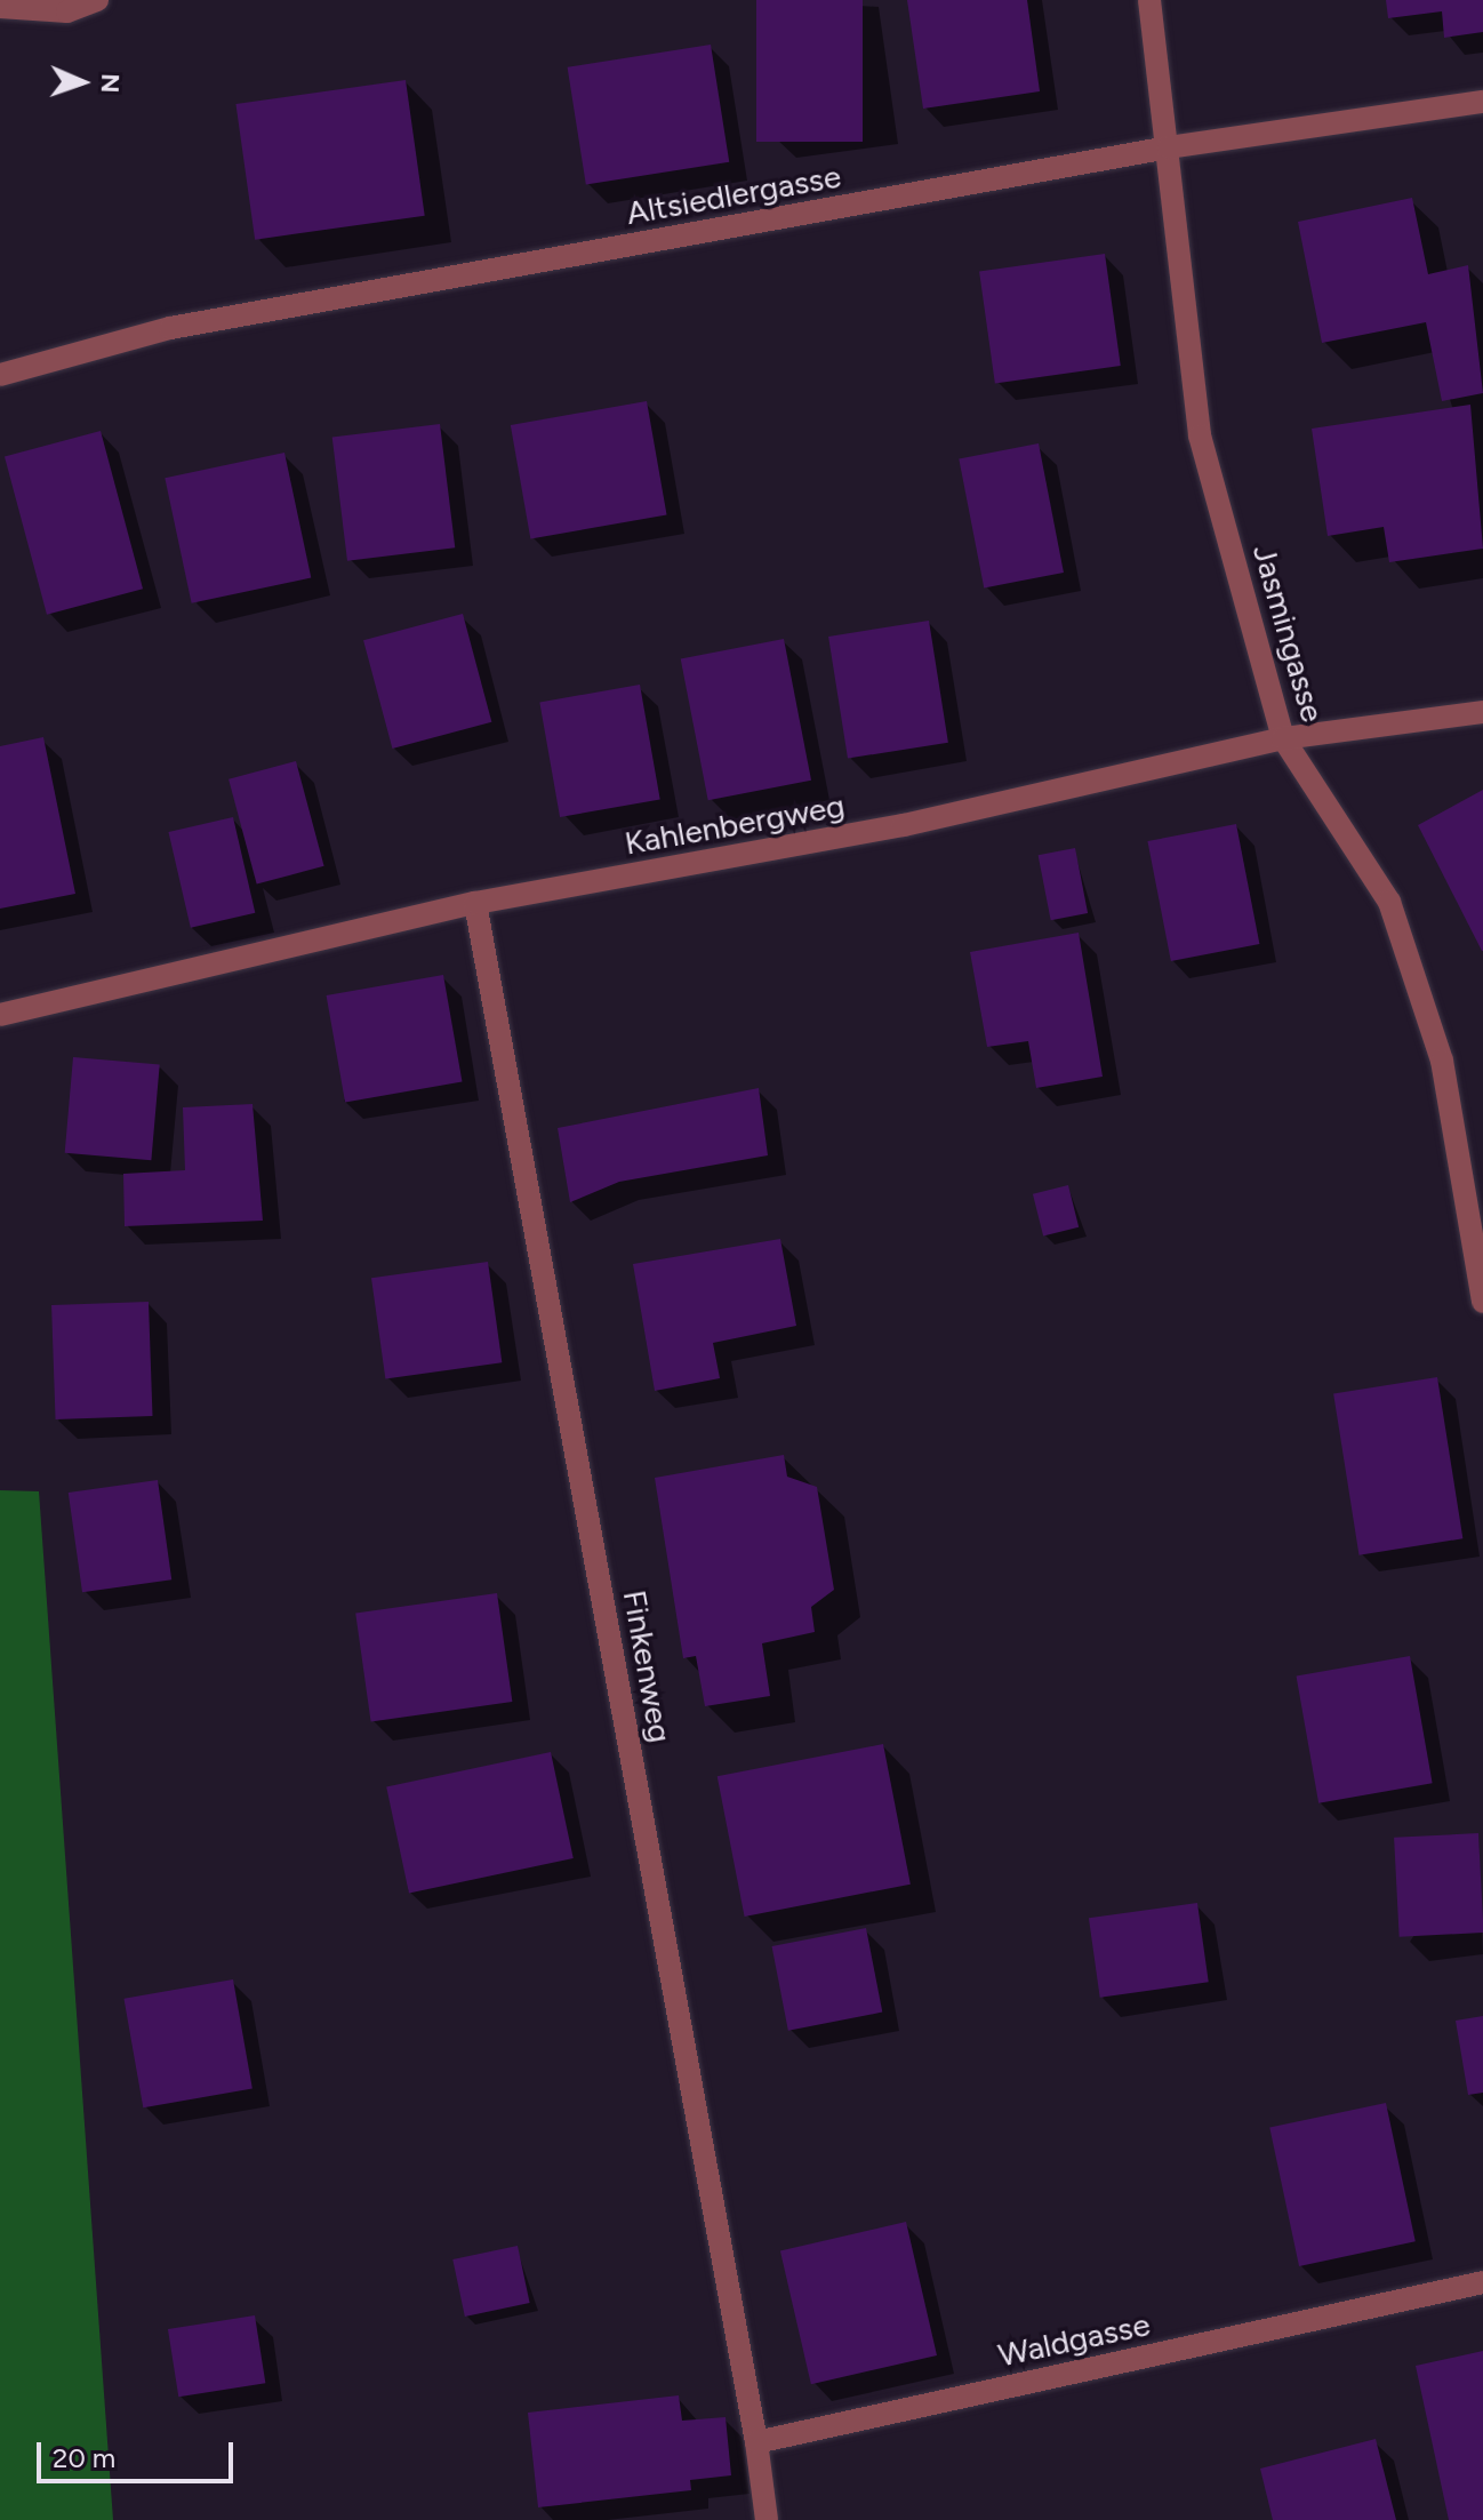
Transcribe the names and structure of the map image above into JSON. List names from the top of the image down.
{
  "streets": {
    "street": [
      "Altsiedlergasse",
      "Jasmingasse",
      "Kahlenbergweg",
      "Finkenweg",
      "Waldgasse"
    ]
  },
  "crossings": [
    ["Altsiedlergasse", "Jasmingasse"],
    ["Jasmingasse", "Kahlenbergweg"],
    ["Kahlenbergweg", "Finkenweg"],
    ["Finkenweg", "Waldgasse"]
  ],
  "scale_bar": "20 m",
  "north": "right"
}
